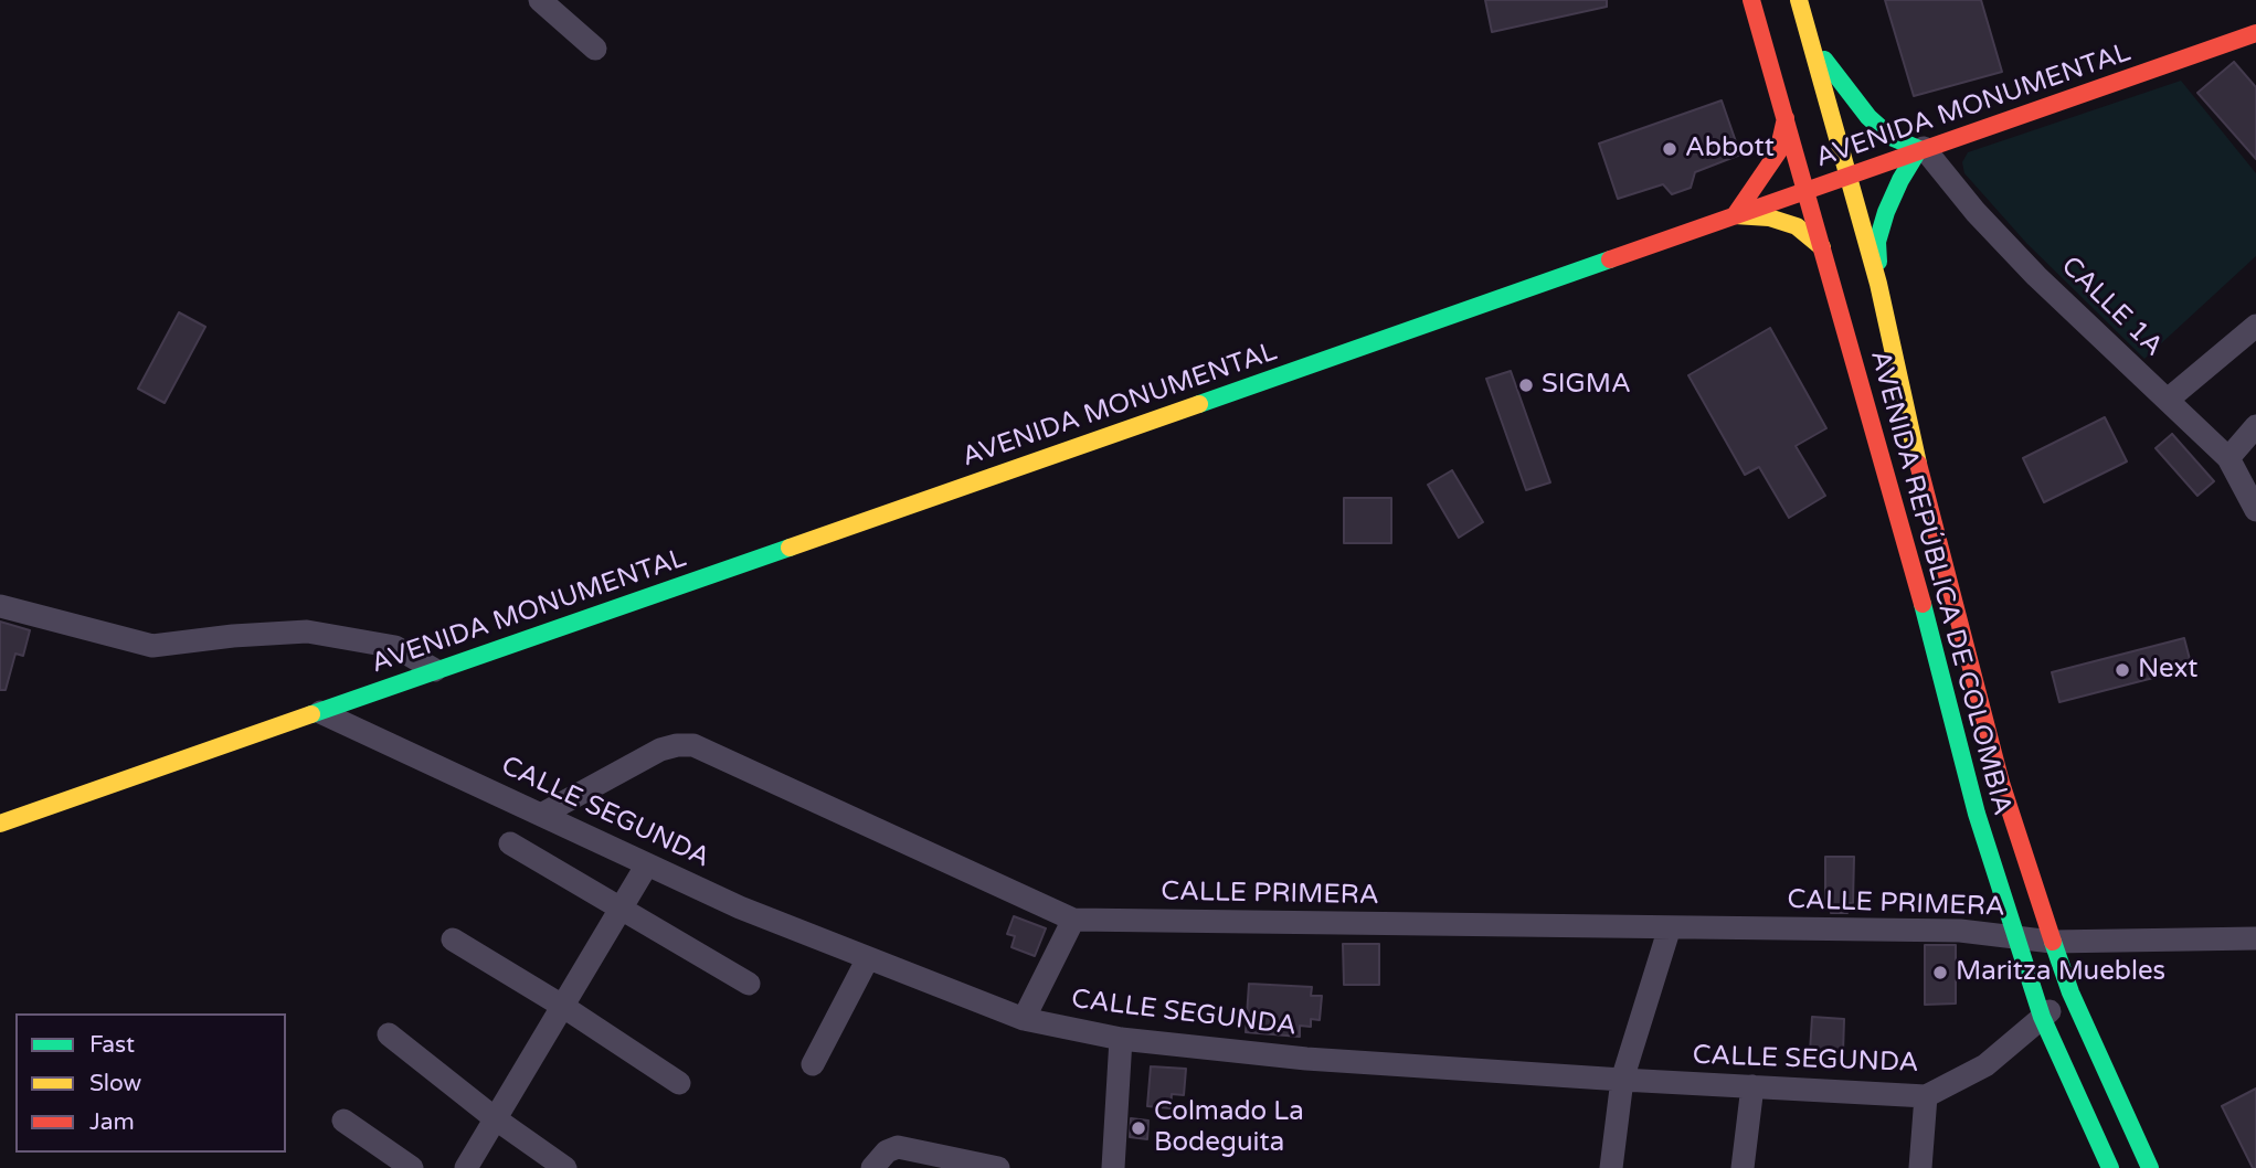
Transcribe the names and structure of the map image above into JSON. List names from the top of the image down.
{
  "streets": {
    "main road": ["AVENIDA MONUMENTAL", "AVENIDA REPÚBLICA DE COLOMBIA"],
    "street": ["CALLE 1A", "CALLE SEGUNDA", "CALLE PRIMERA"]
  },
  "crossings": [
    ["AVENIDA MONUMENTAL", "CALLE 1A"],
    ["AVENIDA MONUMENTAL", "AVENIDA REPÚBLICA DE COLOMBIA"],
    ["AVENIDA MONUMENTAL", "CALLE SEGUNDA"],
    ["AVENIDA REPÚBLICA DE COLOMBIA", "CALLE SEGUNDA"],
    ["AVENIDA REPÚBLICA DE COLOMBIA", "CALLE PRIMERA"],
    ["CALLE SEGUNDA", "CALLE PRIMERA"]
  ],
  "places": [
    "Abbott",
    "SIGMA",
    "Next",
    "Maritza Muebles",
    "Colmado La Bodeguita"
  ],
  "legend": ["Fast", "Slow", "Jam"]
}
